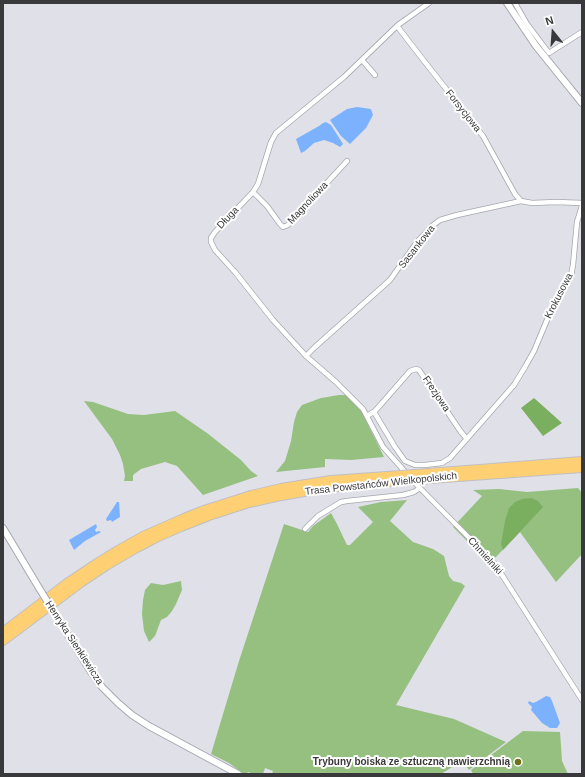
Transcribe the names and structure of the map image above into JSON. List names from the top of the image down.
{
  "streets": {
    "highway": ["Trasa Powstańców Wielkopolskich"],
    "street": [
      "Forsycjowa",
      "Magnoliowa",
      "Długa",
      "Sasankowa",
      "Krokusowa",
      "Frezjowa",
      "Chmielniki",
      "Henryka Sienkiewicza"
    ]
  },
  "crossings": [
    ["Forsycjowa", "Długa"],
    ["Forsycjowa", "Sasankowa"],
    ["Magnoliowa", "Długa"],
    ["Długa", "Sasankowa"],
    ["Długa", "Frezjowa"],
    ["Długa", "Chmielniki"],
    ["Krokusowa", "Frezjowa"],
    ["Trasa Powstańców Wielkopolskich", "Chmielniki"]
  ],
  "places": ["Trybuny boiska ze sztuczną nawierzchnią"],
  "north": "top"
}
